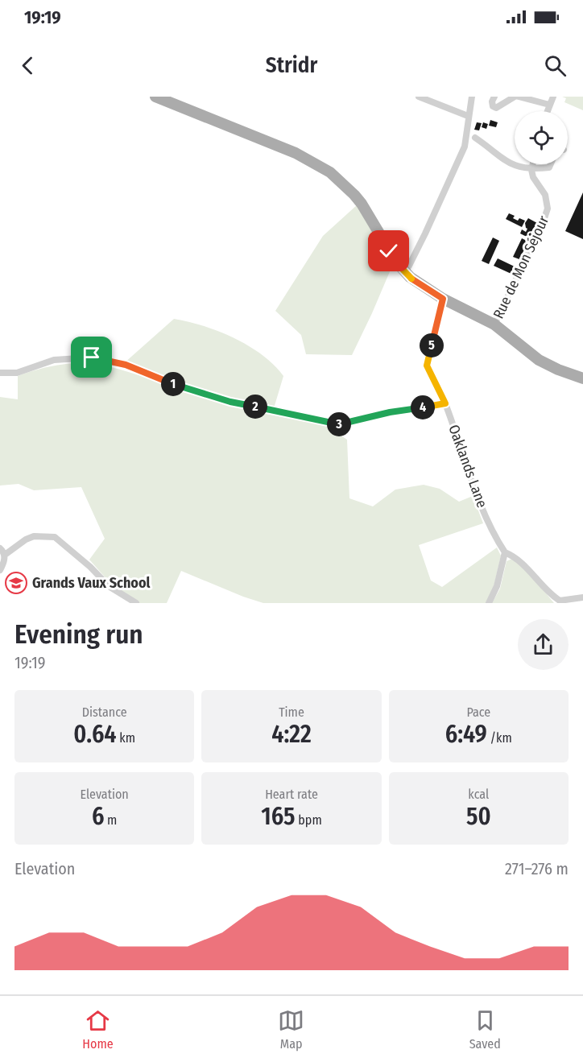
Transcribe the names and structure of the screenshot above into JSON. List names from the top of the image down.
{
  "streets": {
    "street": ["Rue de Mon Séjour", "Oaklands Lane"]
  },
  "places": {
    "school or university": ["Grands Vaux School"]
  },
  "page": {
    "status": "19:19",
    "header": "Stridr",
    "pins": [
      "5",
      "1",
      "2",
      "4",
      "3"
    ],
    "heading": ["Evening run", "19:19"],
    "stats": [
      ["Distance", "0.64 km"],
      ["Time", "4:22"],
      ["Pace", "6:49 /km"],
      ["Elevation", "6 m"],
      ["Heart rate", "165 bpm"],
      ["kcal", "50"]
    ],
    "chart": ["Elevation", "271–276 m"],
    "tabs": ["Home", "Map", "Saved"]
  }
}
